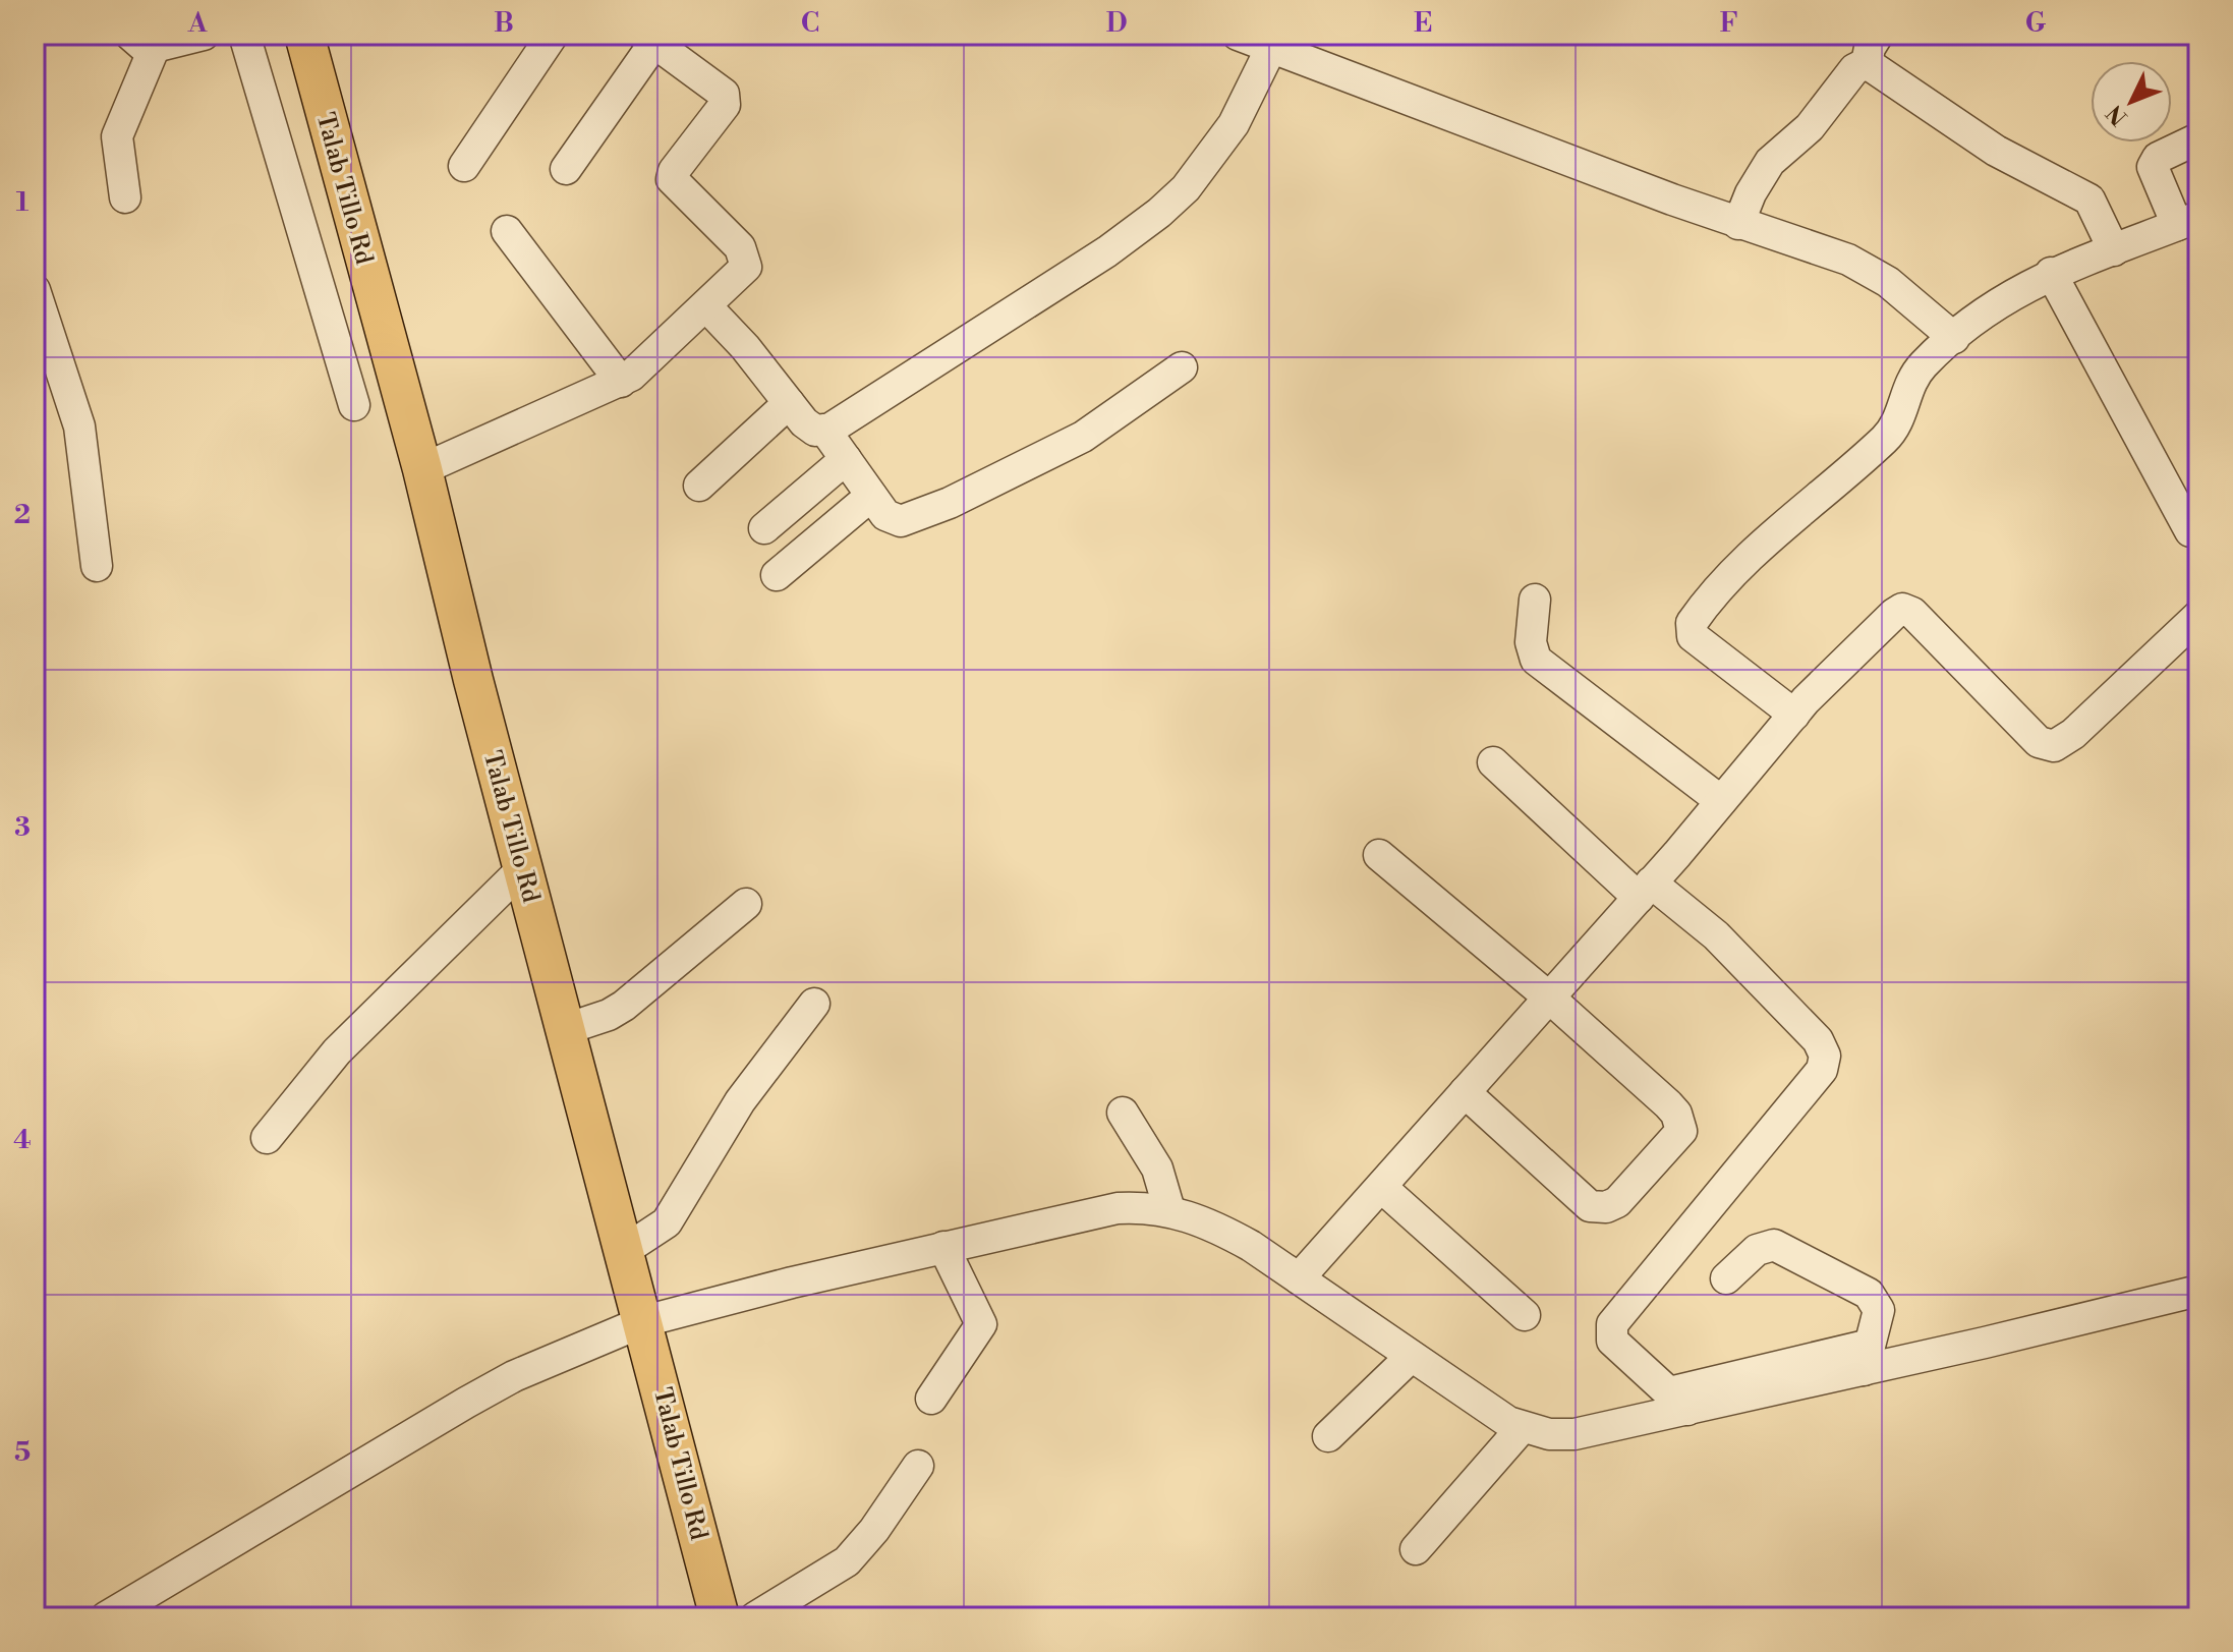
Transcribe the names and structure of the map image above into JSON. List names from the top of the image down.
{
  "streets": {
    "main road": ["Talab Tillo Rd"]
  },
  "north": "bottom left",
  "grid": {
    "columns": [
      "A",
      "B",
      "C",
      "D",
      "E",
      "F",
      "G"
    ],
    "rows": [
      "1",
      "2",
      "3",
      "4",
      "5"
    ]
  }
}
